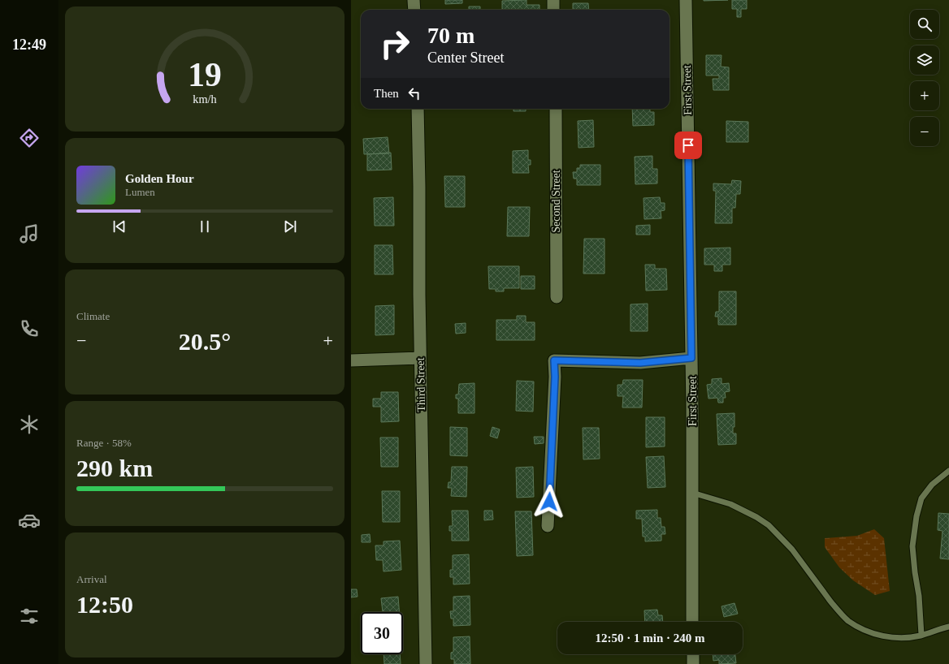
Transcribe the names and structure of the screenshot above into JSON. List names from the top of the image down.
{
  "streets": {
    "street": ["First Street", "Second Street", "Third Street"]
  },
  "page": {
    "tabs": "12:49",
    "map_buttons": ["+", "−"],
    "turn": ["70 m", "Center Street"],
    "then": "Then",
    "song": ["Golden Hour", "Lumen"],
    "tile": [
      "Climate",
      ["Range · 58%", "290 km"],
      ["Arrival", "12:50"]
    ],
    "heat": ["−", "20.5°", "+"],
    "limit": "30",
    "trip": "12:50 · 1 min · 240 m",
    "gauge": ["19", "km/h"]
  }
}
